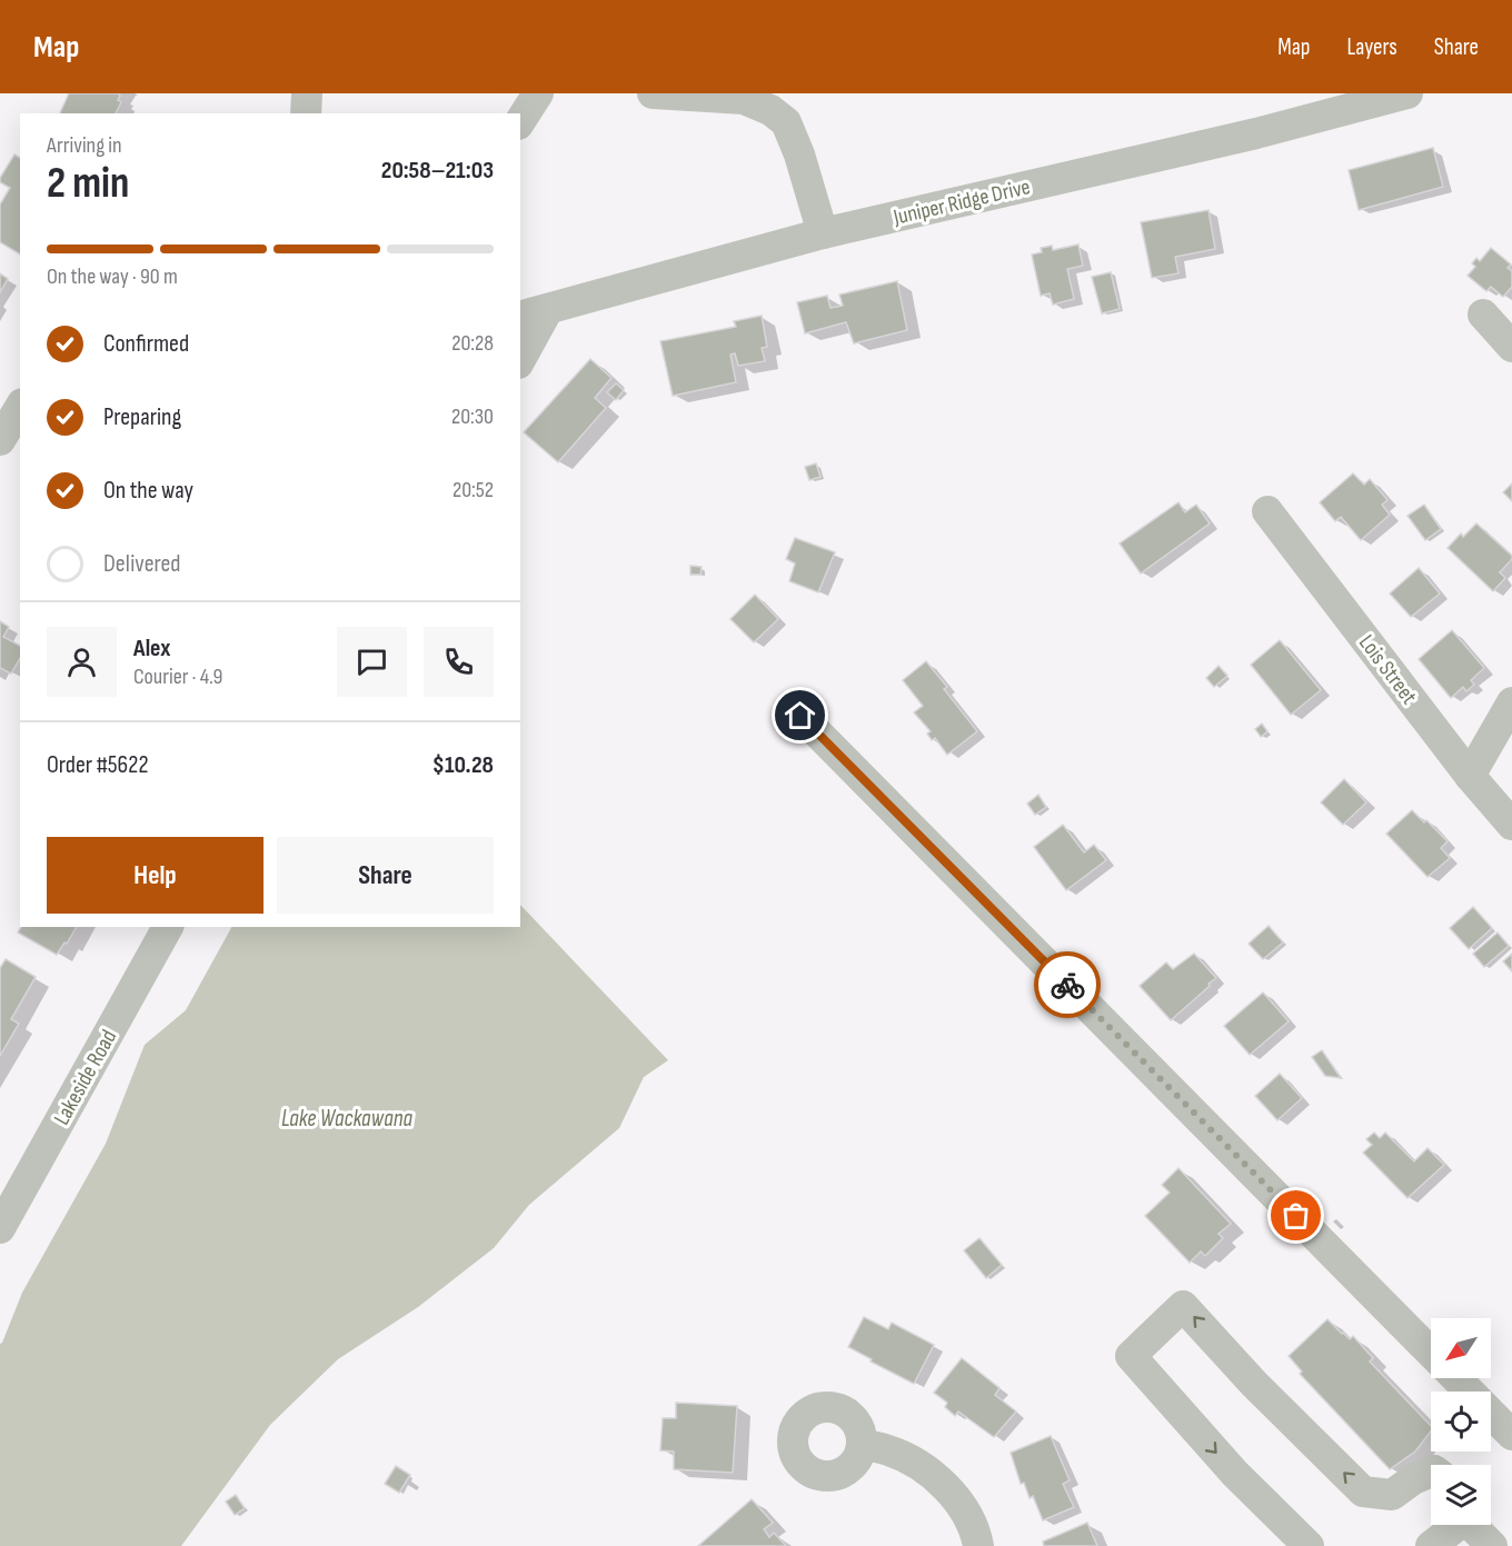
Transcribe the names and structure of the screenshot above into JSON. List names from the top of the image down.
{
  "streets": {
    "street": ["Juniper Ridge Drive", "Lois Street", "Lakeside Road"]
  },
  "water": ["Lake Wackawana"],
  "north": "bottom left",
  "page": {
    "header": "Map",
    "nav": ["Map", "Layers", "Share"],
    "heading": ["2 min", "Arriving in", "20:58–21:03"],
    "panel": [
      "Alex",
      "Courier · 4.9",
      "Order #5622",
      "$10.28"
    ],
    "bar": "On the way · 90 m",
    "list": [
      ["Confirmed", "20:28"],
      ["Preparing", "20:30"],
      ["On the way", "20:52"],
      "Delivered"
    ],
    "buttons": ["Help", "Share"]
  }
}
